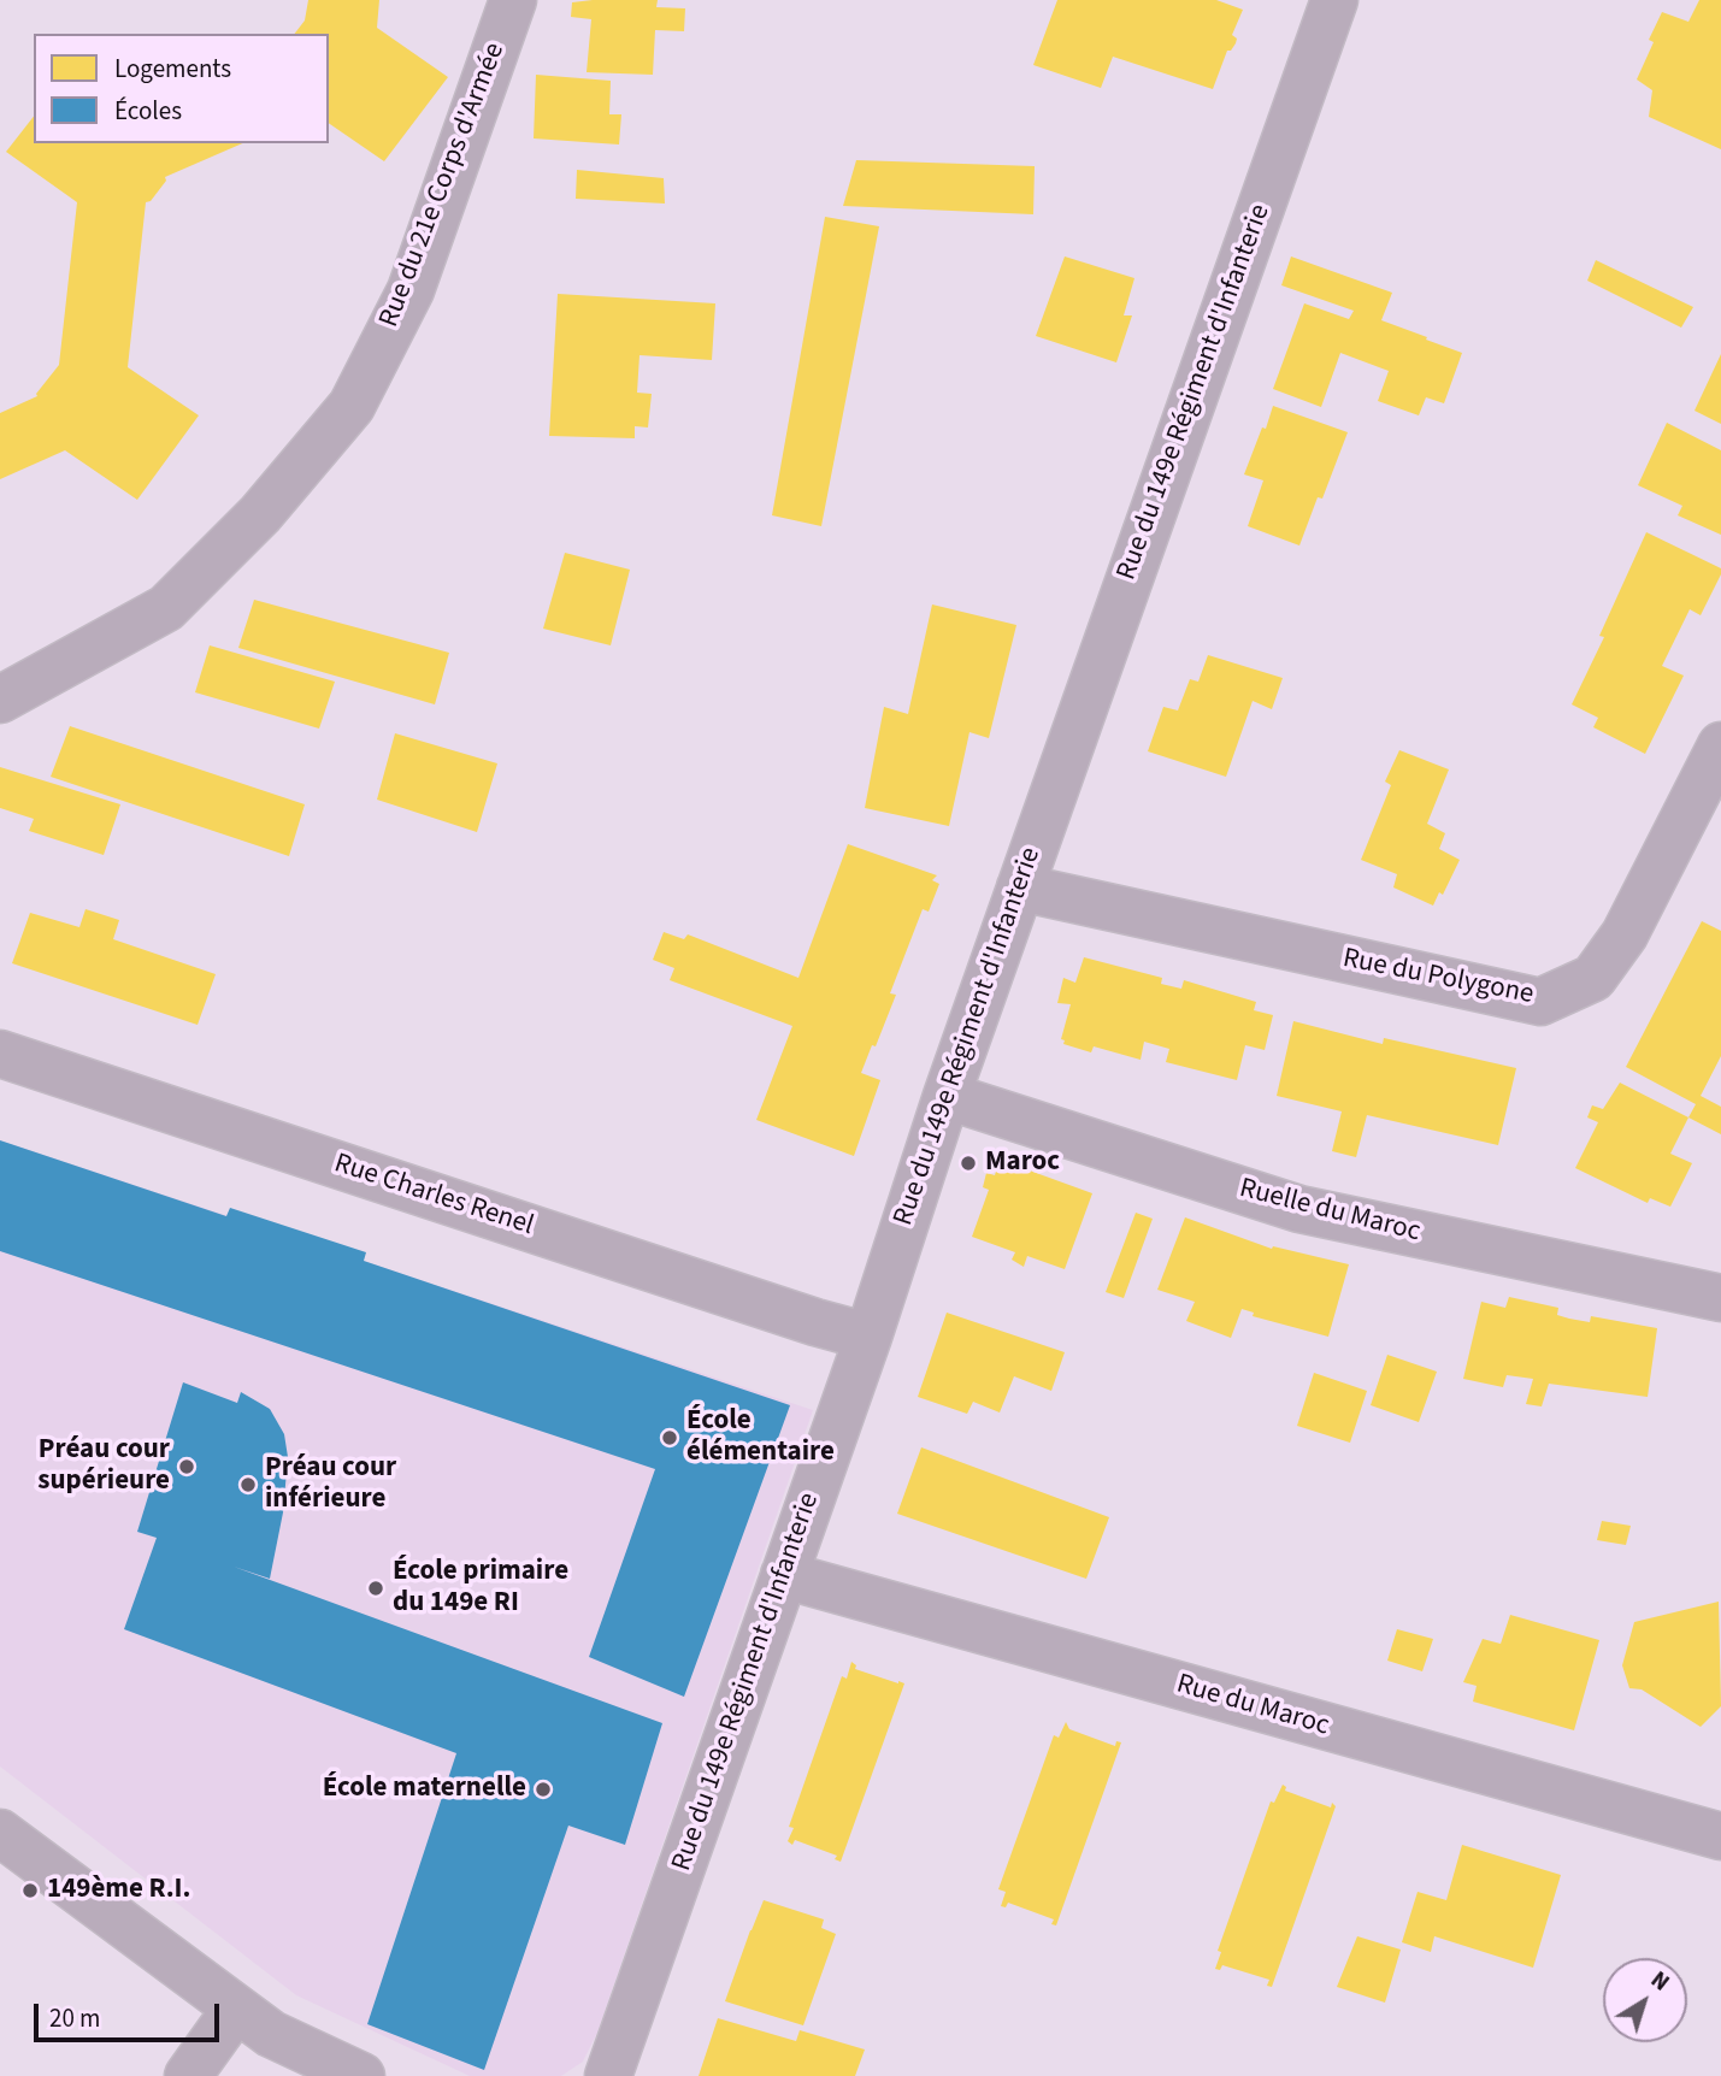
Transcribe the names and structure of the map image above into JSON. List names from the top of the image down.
{
  "streets": {
    "street": [
      "Rue du 21e Corps d'Armée",
      "Rue du 149e Régiment d'Infanterie",
      "Rue du Polygone",
      "Rue Charles Renel",
      "Ruelle du Maroc",
      "Rue du Maroc"
    ]
  },
  "crossings": [
    ["Rue du 149e Régiment d'Infanterie", "Rue du Polygone"],
    ["Rue du 149e Régiment d'Infanterie", "Rue Charles Renel"],
    ["Rue du 149e Régiment d'Infanterie", "Ruelle du Maroc"],
    ["Rue du 149e Régiment d'Infanterie", "Rue du Maroc"]
  ],
  "places": [
    "Maroc",
    "École élémentaire",
    "Préau cour supérieure",
    "Préau cour inférieure",
    "École primaire du 149e RI",
    "École maternelle",
    "149ème R.I."
  ],
  "legend": ["Logements", "Écoles"],
  "scale_bar": "20 m",
  "north": "top right"
}
